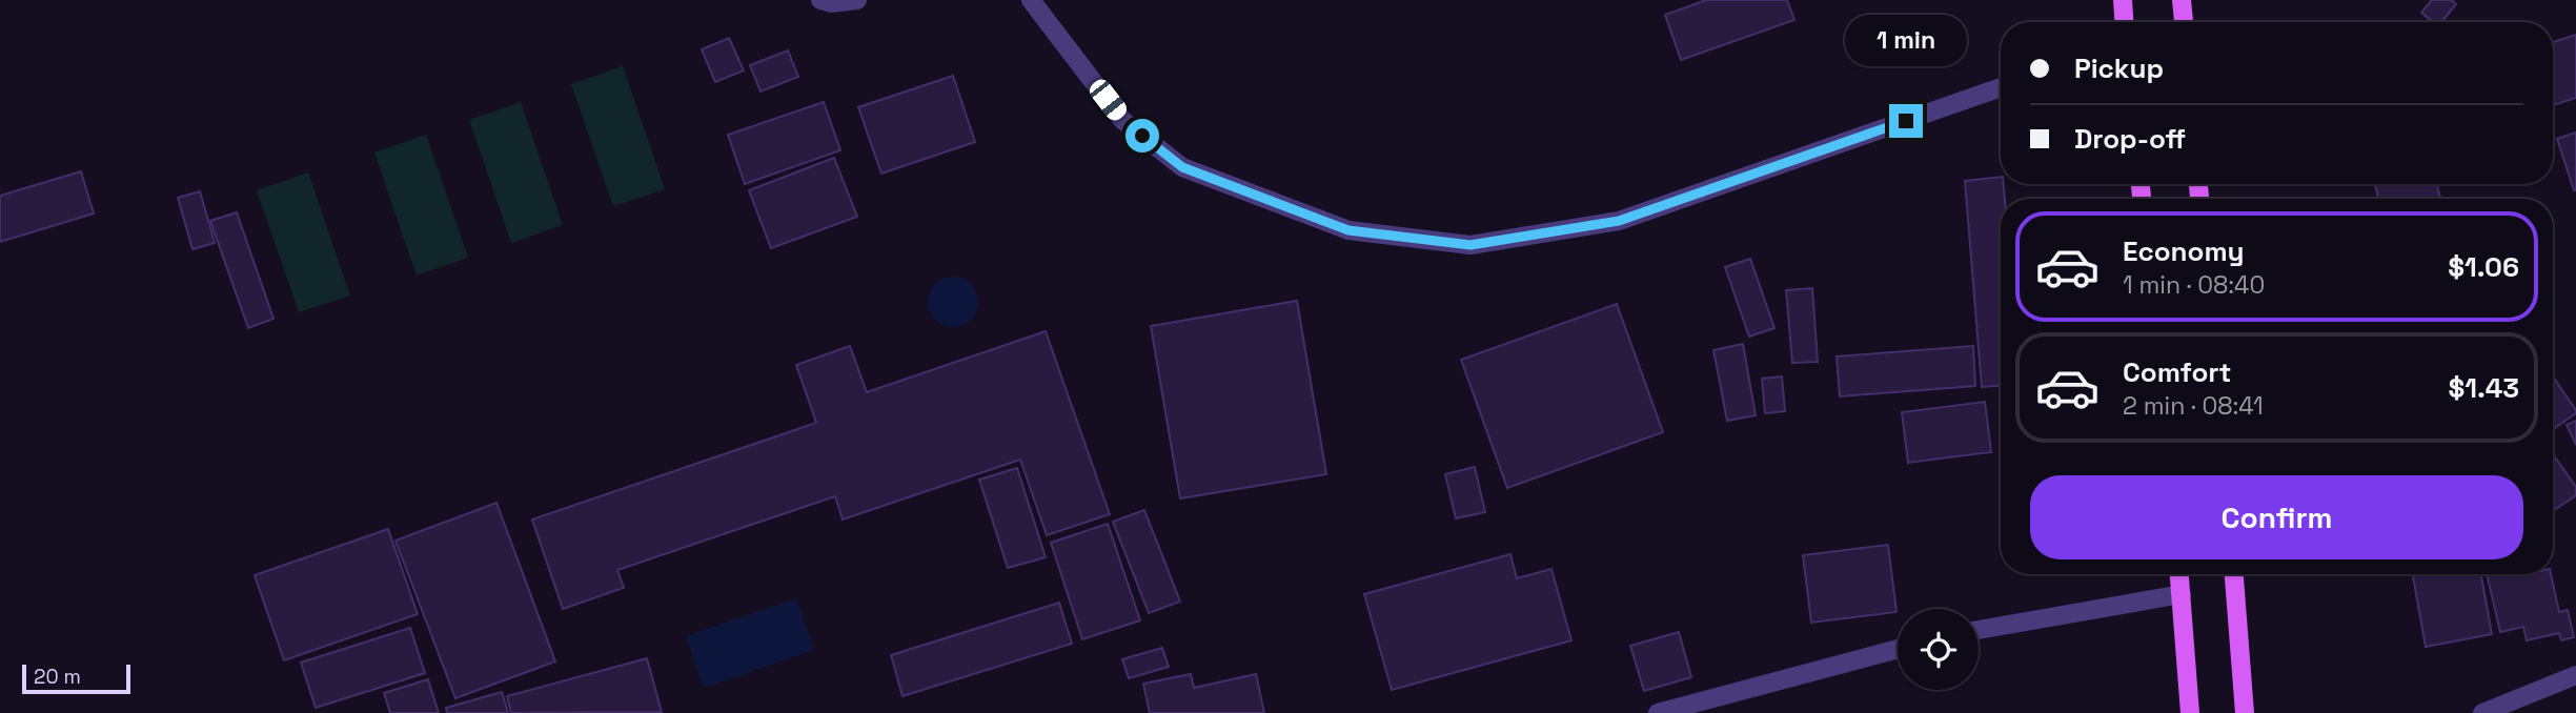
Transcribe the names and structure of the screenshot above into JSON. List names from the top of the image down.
{
  "scale_bar": "20 m",
  "page": {
    "bubble": "1 min",
    "banner": ["Pickup", "Drop-off"],
    "list": [
      {
        "name": "Economy",
        "note": "1 min · 08:40",
        "value": "$1.06"
      },
      {
        "name": "Comfort",
        "note": "2 min · 08:41",
        "value": "$1.43"
      }
    ],
    "buttons": "Confirm",
    "scale": "20 m"
  }
}
